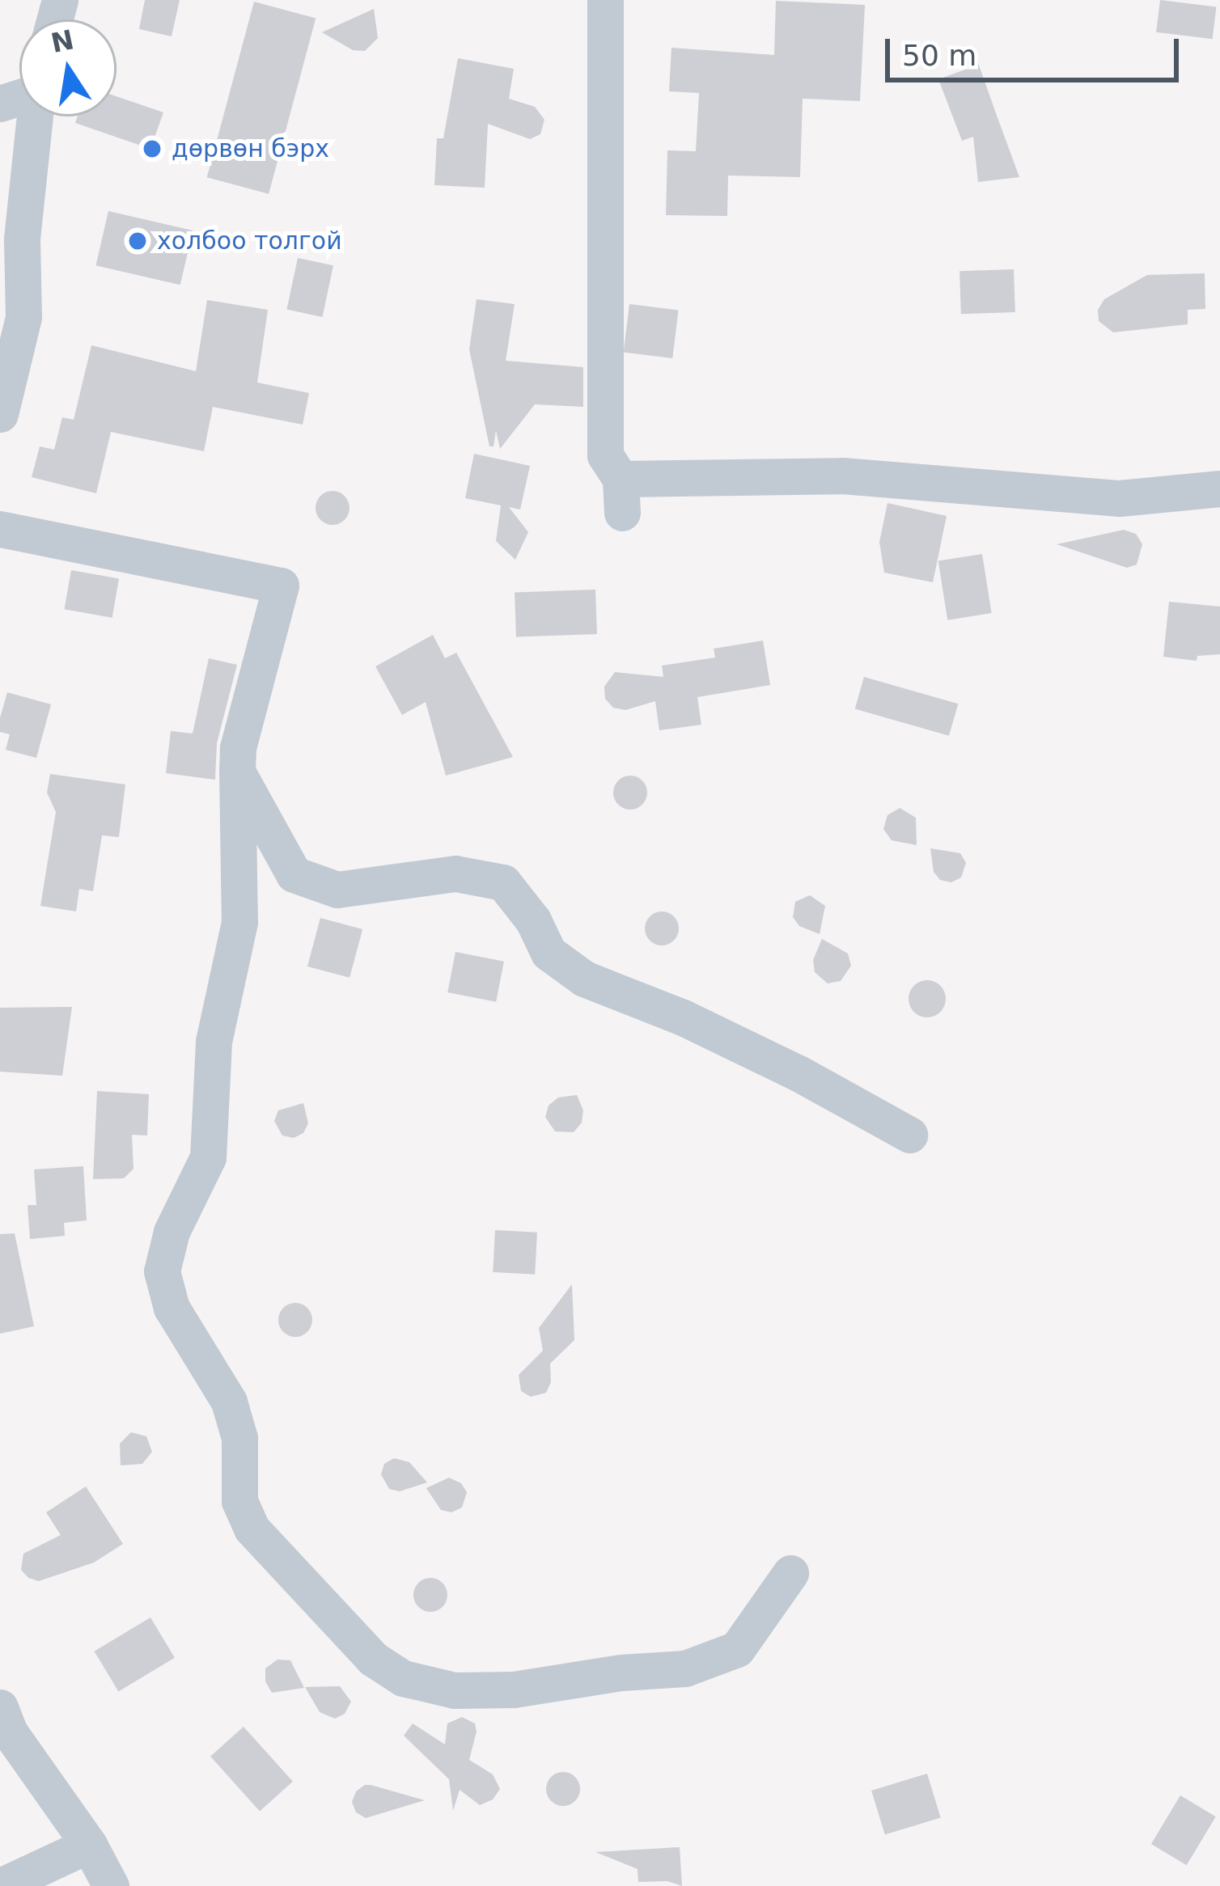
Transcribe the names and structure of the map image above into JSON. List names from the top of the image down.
{
  "places": ["дөрвөн бэрх", "холбоо толгой"],
  "scale_bar": "50 m",
  "north": "top"
}
